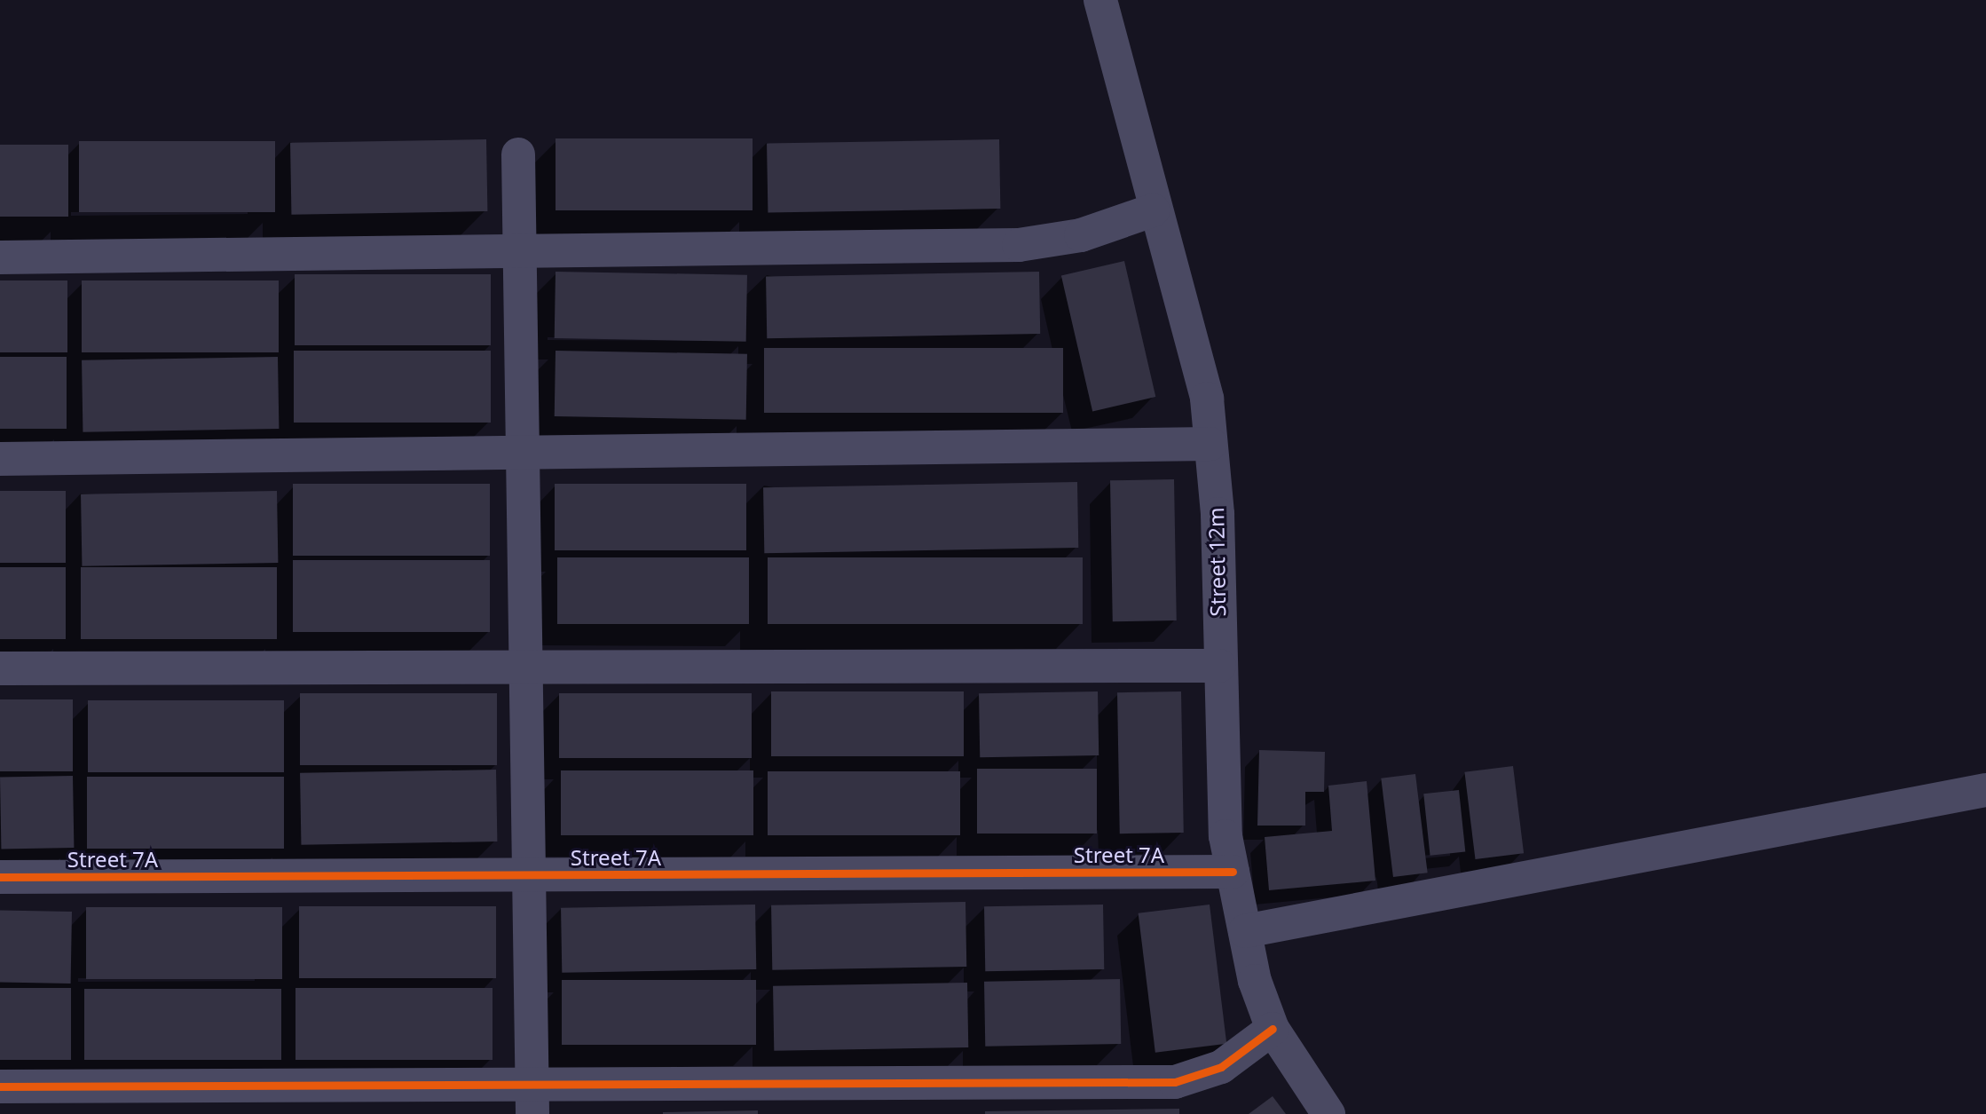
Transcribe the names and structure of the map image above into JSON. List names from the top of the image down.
{
  "streets": {
    "street": ["Street 12m", "Street 7A"]
  },
  "crossings": [
    ["Street 12m", "Street 7A"]
  ]
}
